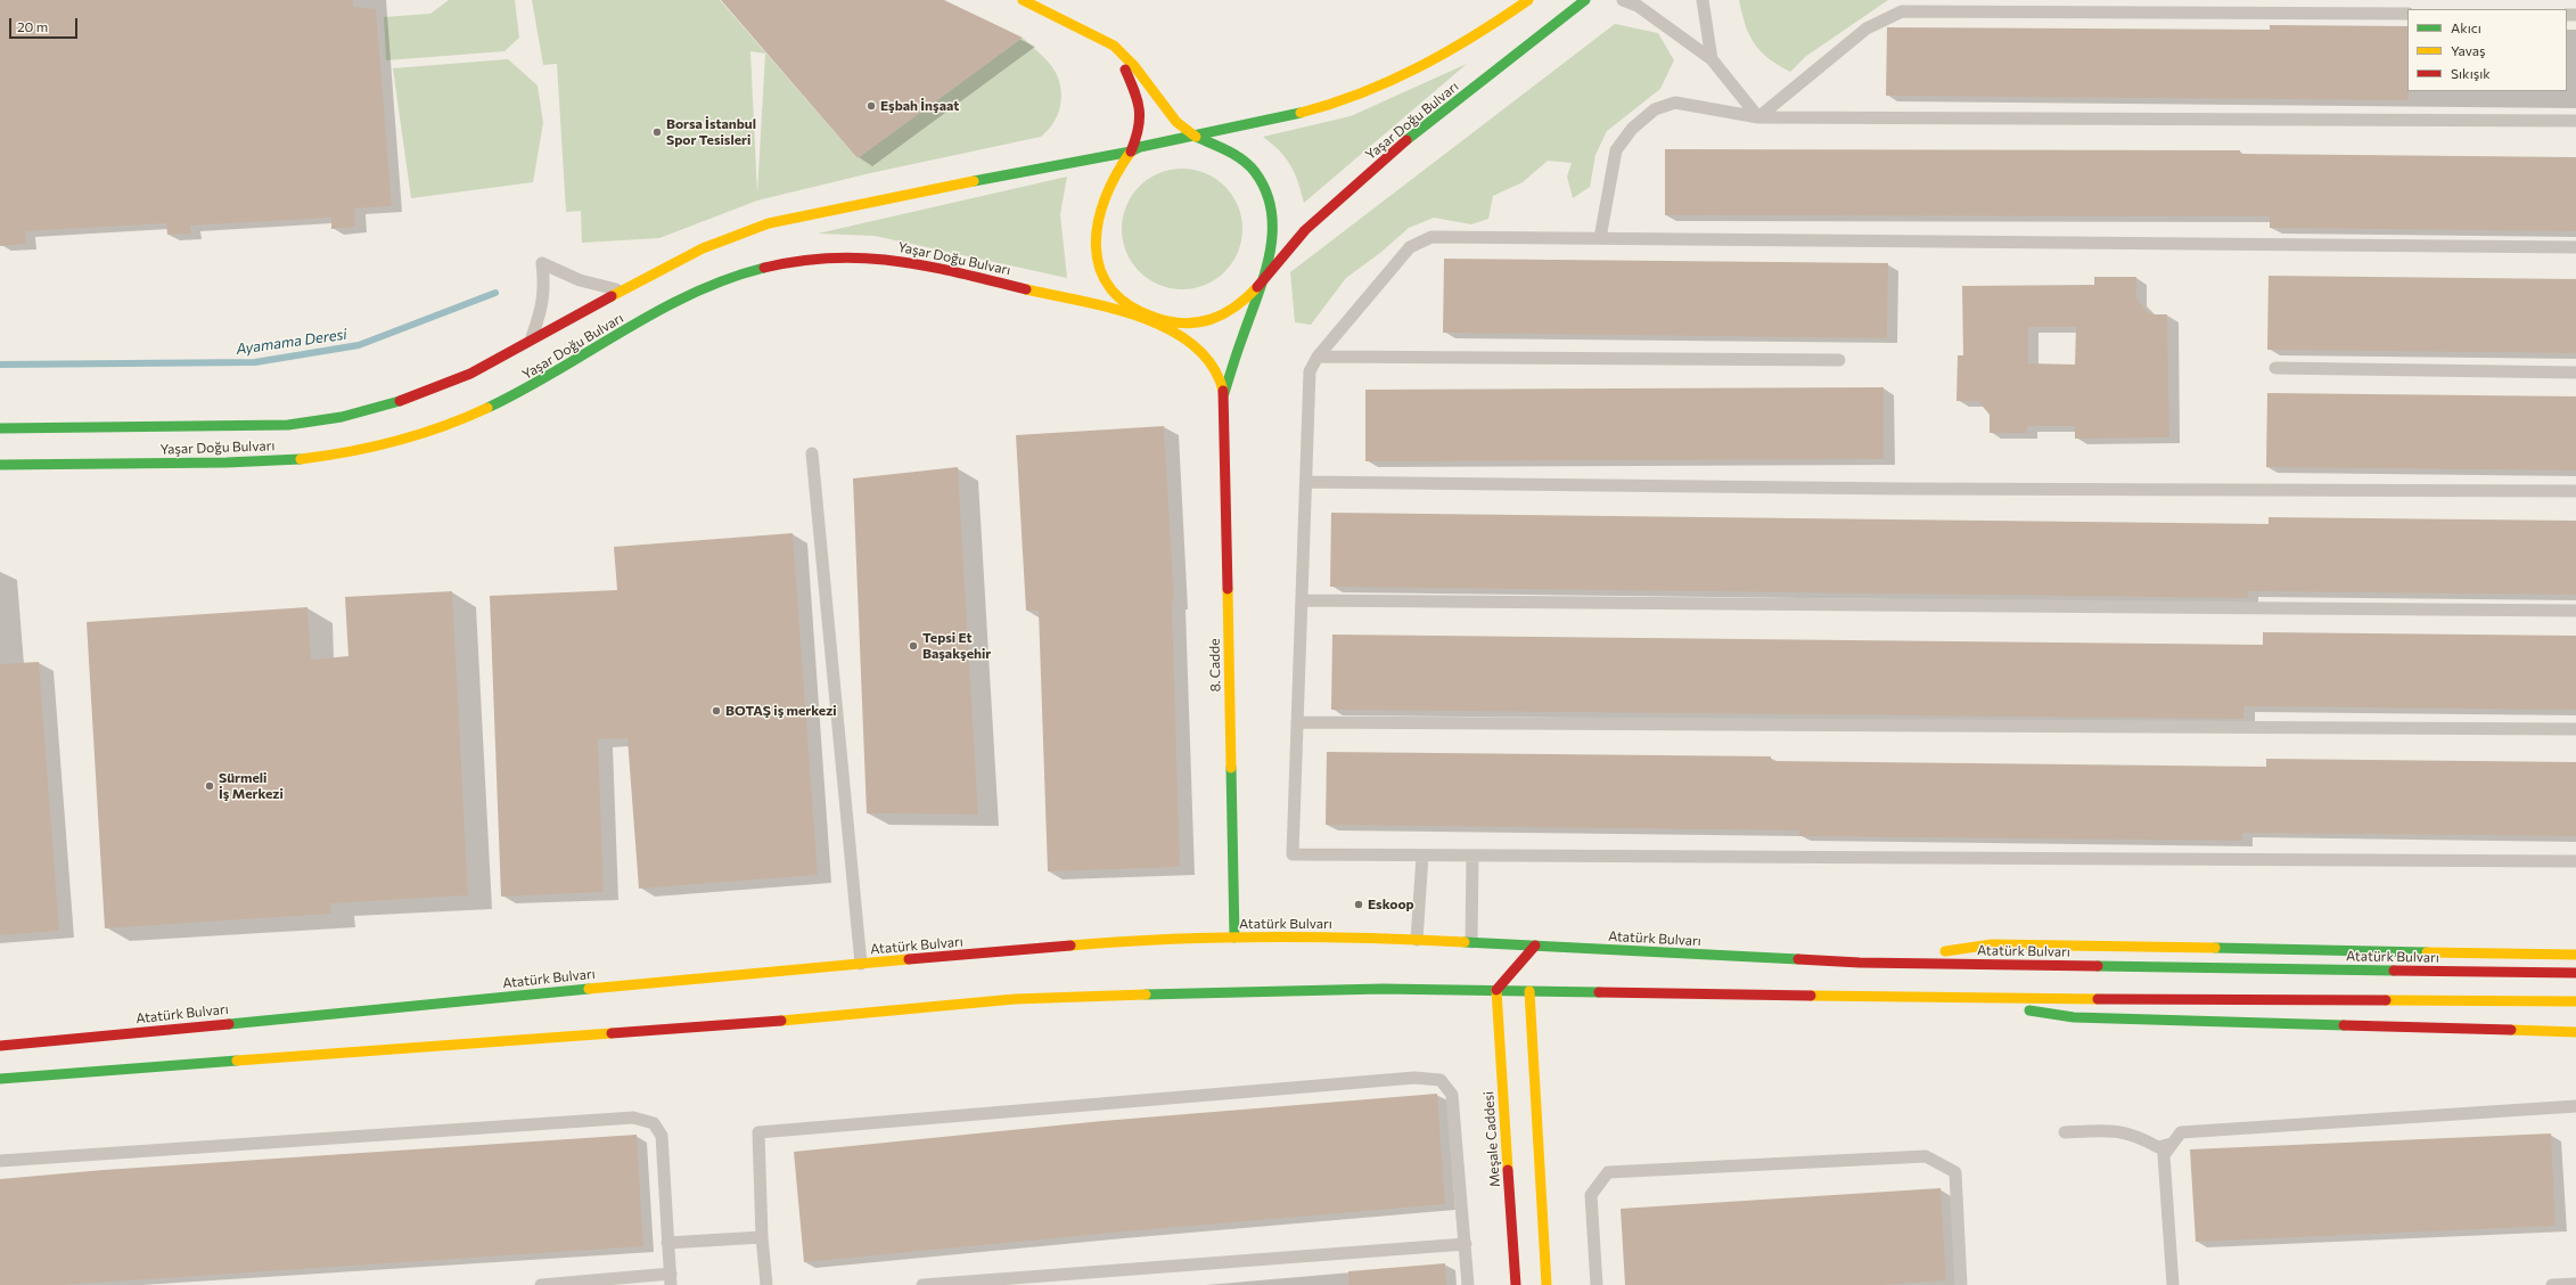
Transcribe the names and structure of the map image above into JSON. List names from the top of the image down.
{
  "streets": {
    "main road": [
      "Yaşar Doğu Bulvarı",
      "8. Cadde",
      "Atatürk Bulvarı",
      "Meşale Caddesi"
    ]
  },
  "crossings": [
    ["Yaşar Doğu Bulvarı", "8. Cadde"],
    ["8. Cadde", "Atatürk Bulvarı"]
  ],
  "water": ["Ayamama Deresi"],
  "places": [
    "Eşbah İnşaat",
    "Borsa İstanbul Spor Tesisleri",
    "Tepsi Et Başakşehir",
    "BOTAŞ iş merkezi",
    "Sürmeli İş Merkezi",
    "Eskoop"
  ],
  "legend": ["Akıcı", "Yavaş", "Sıkışık"],
  "scale_bar": "20 m"
}
